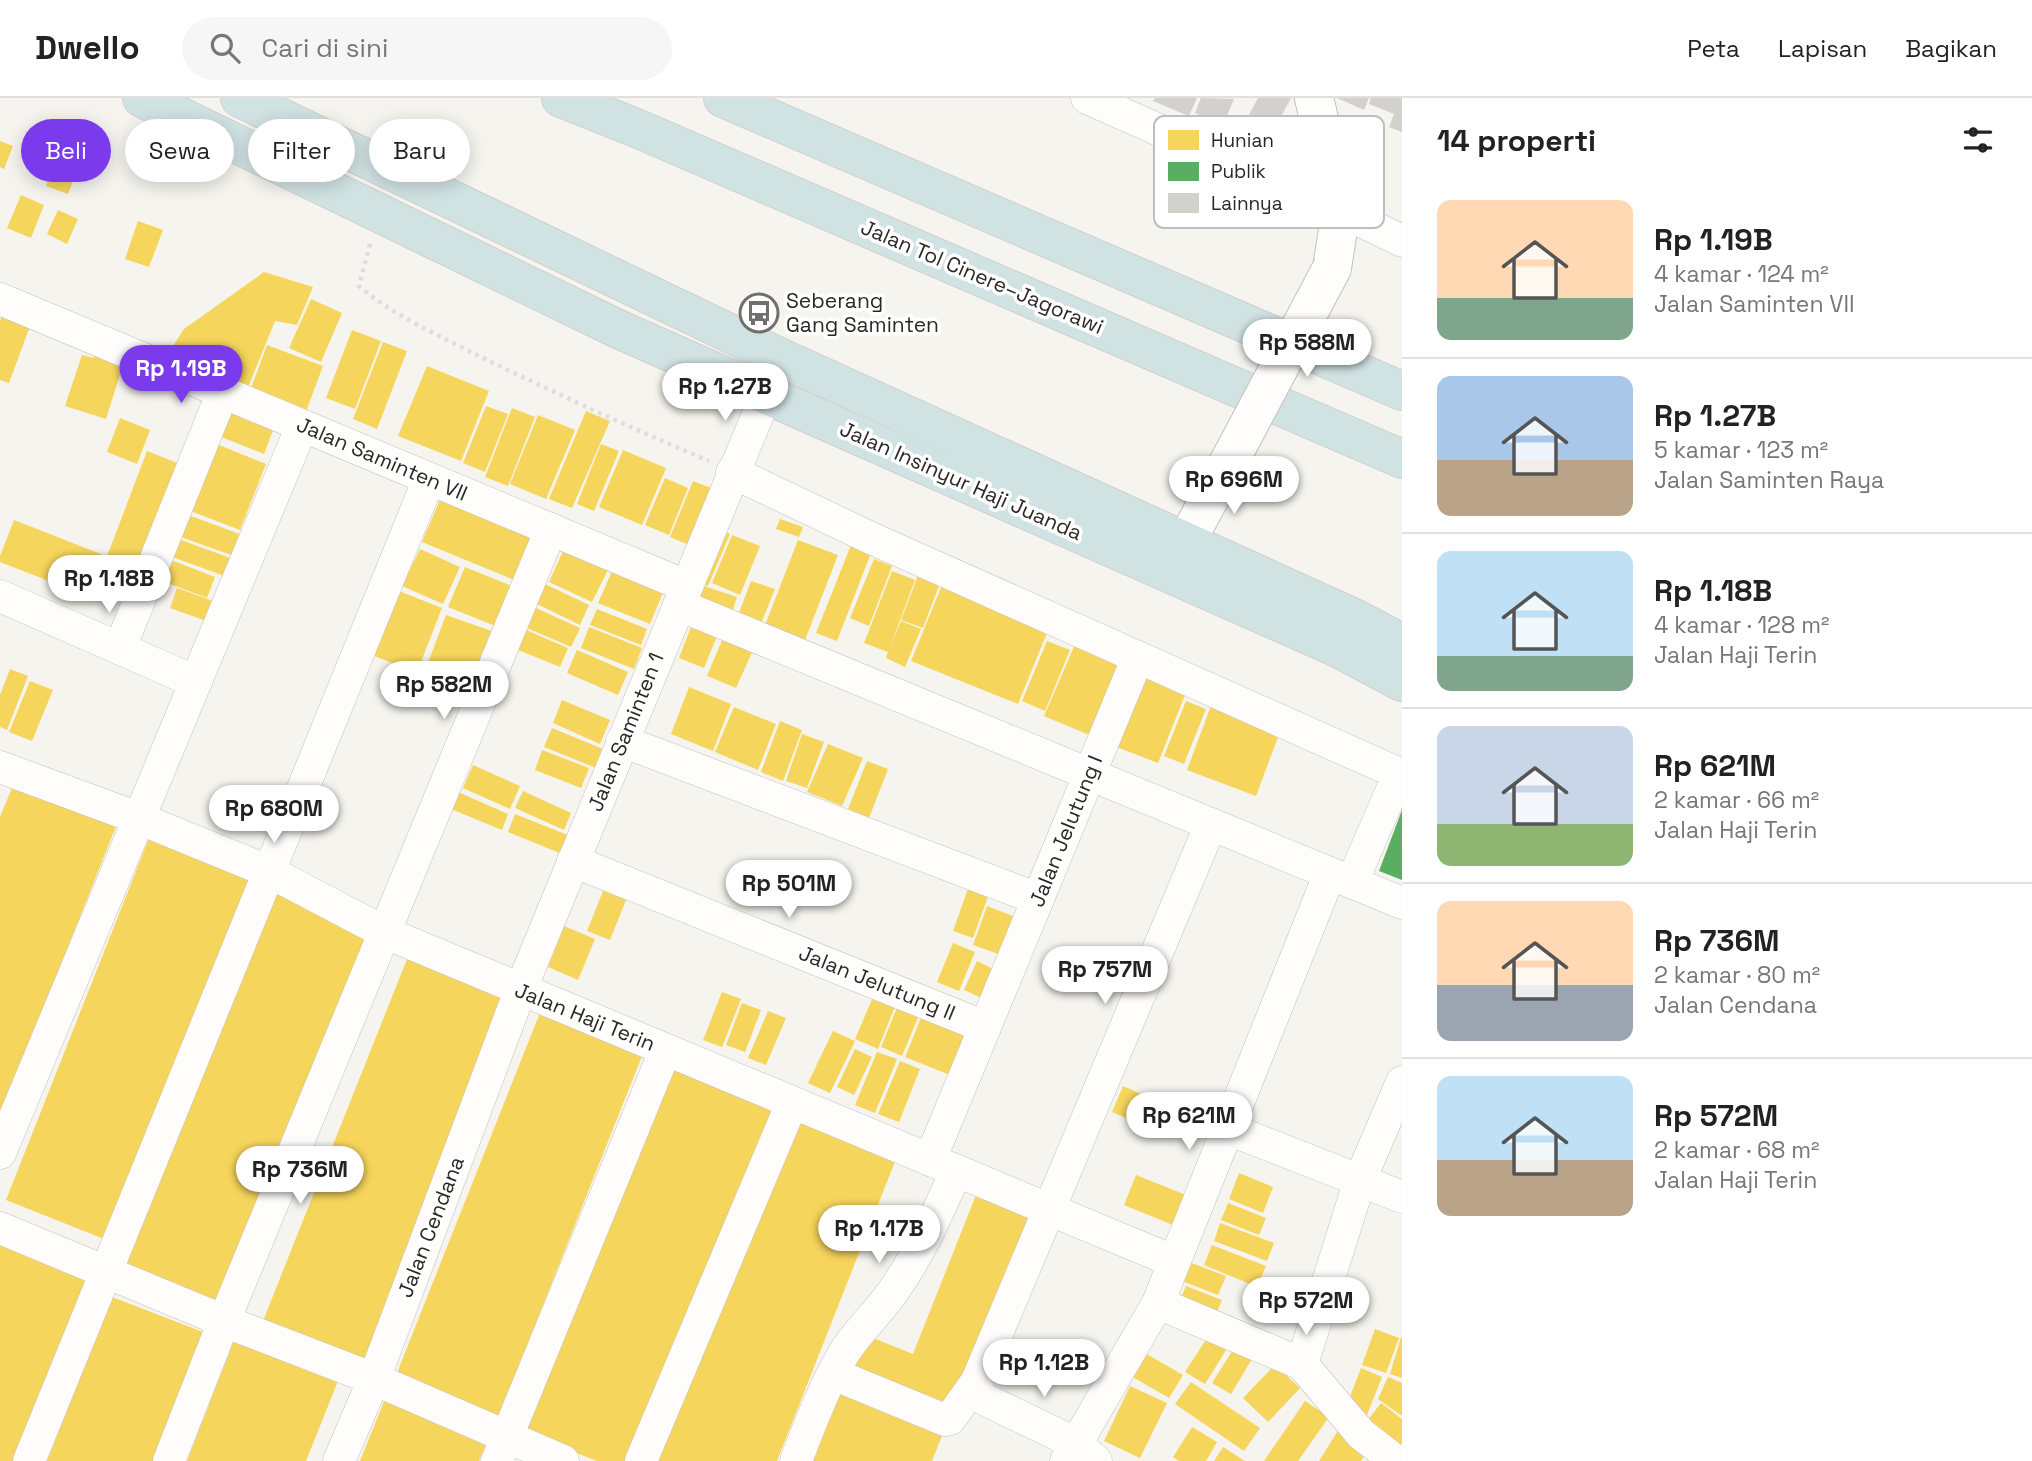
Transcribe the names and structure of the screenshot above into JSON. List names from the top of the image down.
{
  "streets": {
    "highway": ["Jalan Tol Cinere–Jagorawi", "Jalan Insinyur Haji Juanda"],
    "street": [
      "Jalan Saminten VII",
      "Jalan Saminten 1",
      "Jalan Jelutung I",
      "Jalan Jelutung II",
      "Jalan Haji Terin",
      "Jalan Cendana"
    ]
  },
  "crossings": [
    ["Jalan Saminten VII", "Jalan Saminten 1"],
    ["Jalan Saminten VII", "Jalan Jelutung I"],
    ["Jalan Insinyur Haji Juanda", "Jalan Saminten 1"],
    ["Jalan Saminten 1", "Jalan Jelutung II"],
    ["Jalan Saminten 1", "Jalan Haji Terin"],
    ["Jalan Saminten 1", "Jalan Cendana"],
    ["Jalan Jelutung I", "Jalan Jelutung II"],
    ["Jalan Jelutung I", "Jalan Haji Terin"],
    ["Jalan Haji Terin", "Jalan Cendana"]
  ],
  "places": {
    "bus stop": ["Seberang Gang Saminten"]
  },
  "legend": ["Hunian", "Publik", "Lainnya"],
  "page": {
    "header": "Dwello",
    "search": "Cari di sini",
    "nav": ["Peta", "Lapisan", "Bagikan"],
    "heading": "14 properti",
    "chip": [
      "Beli",
      "Sewa",
      "Filter",
      "Baru"
    ],
    "list": [
      {
        "name": "Rp 1.19B",
        "note": "4 kamar · 124 m² · Jalan Saminten VII"
      },
      {
        "name": "Rp 1.27B",
        "note": "5 kamar · 123 m² · Jalan Saminten Raya"
      },
      {
        "name": "Rp 1.18B",
        "note": "4 kamar · 128 m² · Jalan Haji Terin"
      },
      {
        "name": "Rp 621M",
        "note": "2 kamar · 66 m² · Jalan Haji Terin"
      },
      {
        "name": "Rp 736M",
        "note": "2 kamar · 80 m² · Jalan Cendana"
      },
      {
        "name": "Rp 572M",
        "note": "2 kamar · 68 m² · Jalan Haji Terin"
      }
    ],
    "price": [
      "Rp 588M",
      "Rp 1.19B",
      "Rp 1.27B",
      "Rp 696M",
      "Rp 1.18B",
      "Rp 582M",
      "Rp 680M",
      "Rp 501M",
      "Rp 757M",
      "Rp 621M",
      "Rp 736M",
      "Rp 1.17B",
      "Rp 572M",
      "Rp 1.12B"
    ]
  }
}
